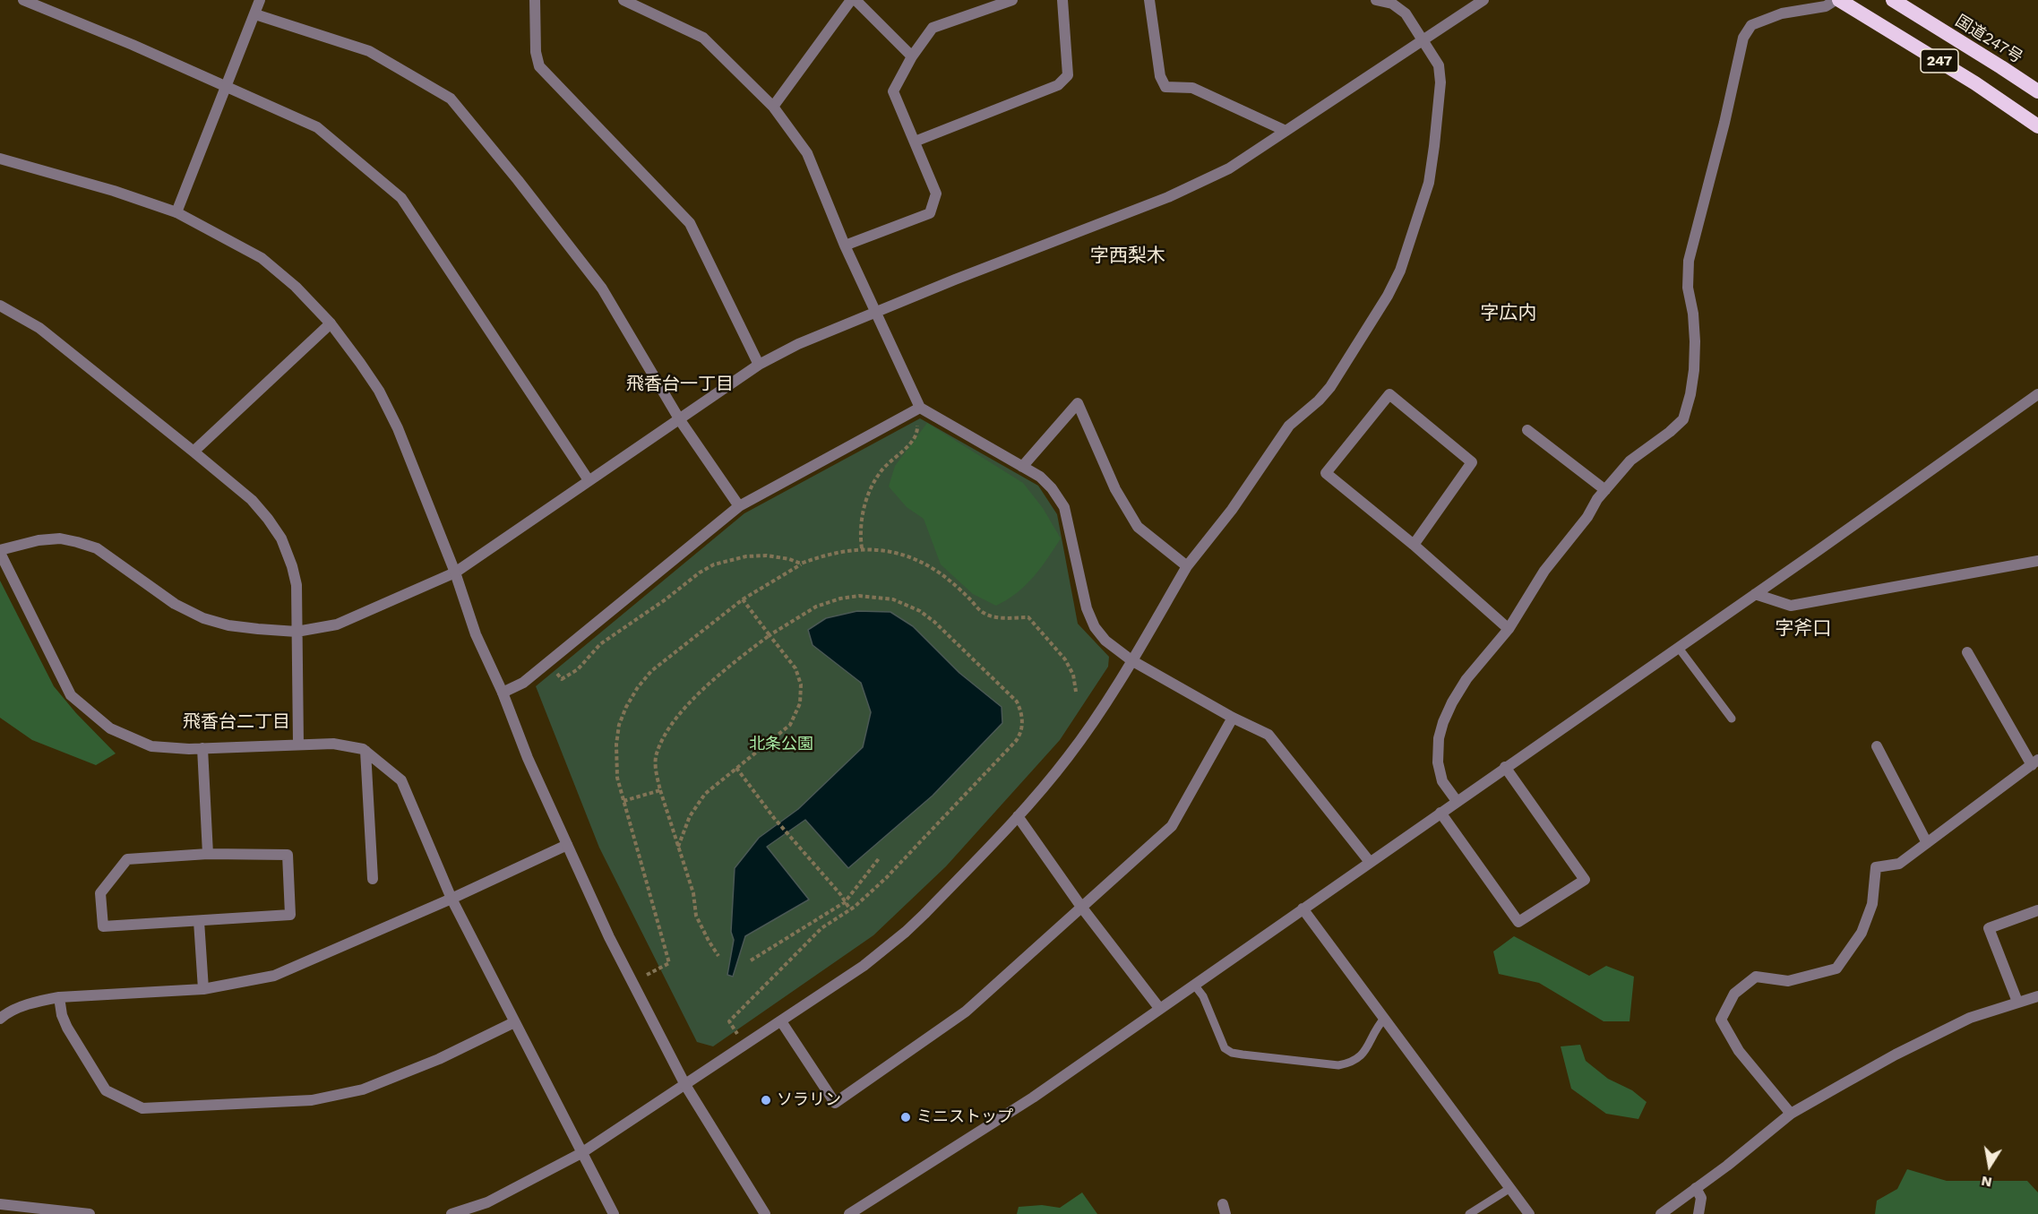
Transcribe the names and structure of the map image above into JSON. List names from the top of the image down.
{
  "streets": {
    "highway": ["国道247号", "247"]
  },
  "districts": [
    "字西梨木",
    "字広内",
    "飛香台一丁目",
    "字斧口",
    "飛香台二丁目"
  ],
  "parks": ["北条公園"],
  "places": ["ソラリン", "ミニストップ"],
  "north": "bottom"
}
